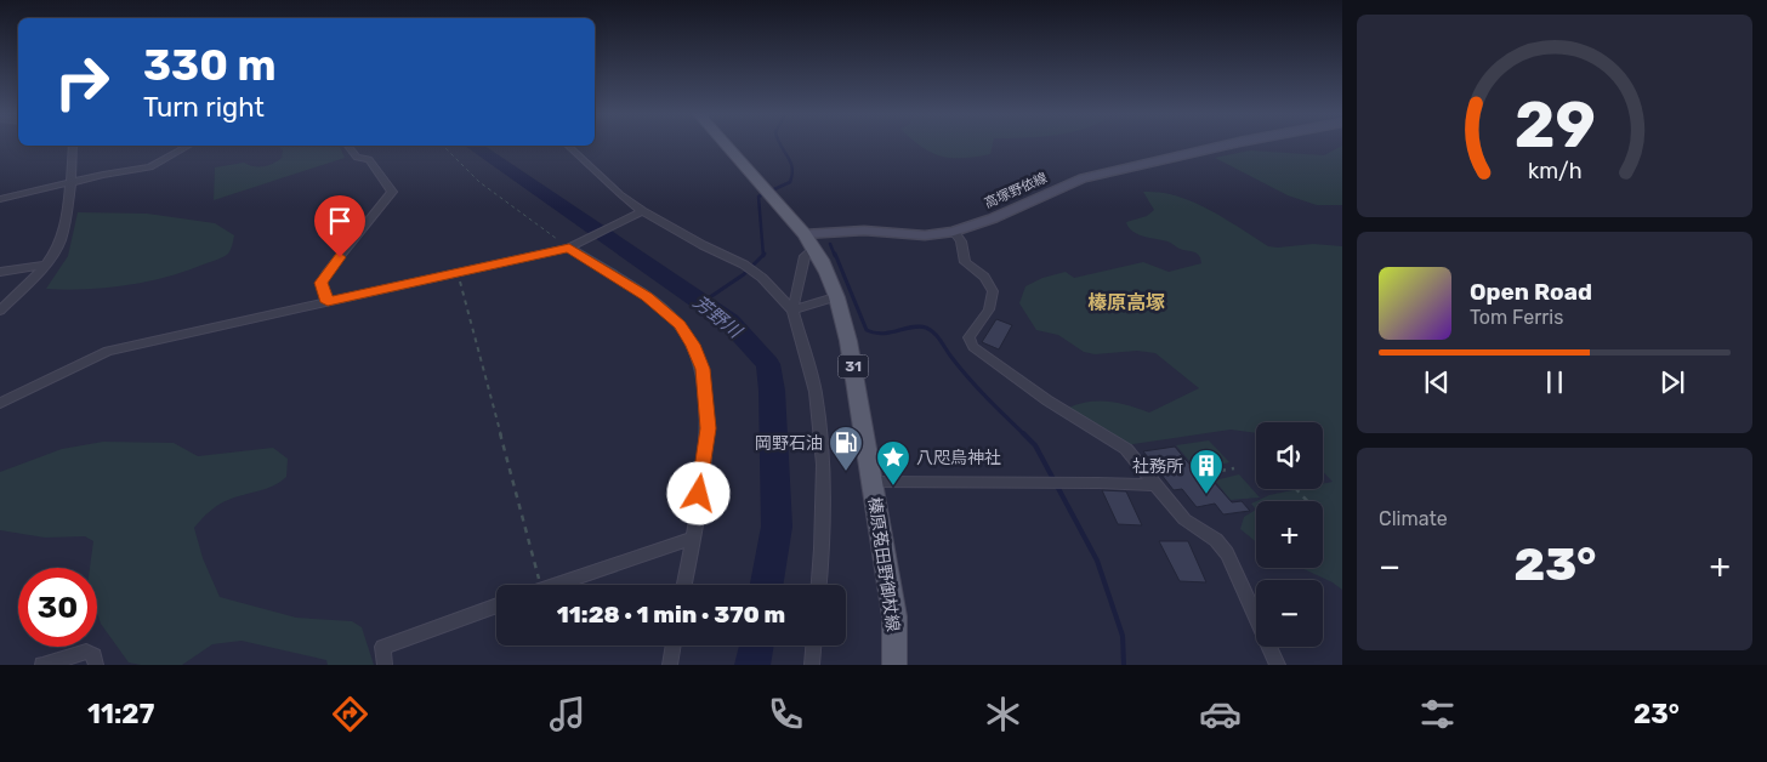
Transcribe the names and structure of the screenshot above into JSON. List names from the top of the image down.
{
  "streets": {
    "main road": ["高塚野依線", "31", "榛原菟田野御杖線"]
  },
  "crossings": [
    ["高塚野依線", "榛原菟田野御杖線"]
  ],
  "districts": ["榛原高塚"],
  "water": ["芳野川"],
  "places": {
    "fuel station": ["岡野石油"],
    "place": ["八咫烏神社"],
    "building": ["社務所"]
  },
  "page": {
    "turn": ["330 m", "Turn right"],
    "song": ["Open Road", "Tom Ferris"],
    "map_buttons": ["+", "−"],
    "tile": "Climate",
    "heat": ["−", "23°", "+"],
    "limit": "30",
    "trip": "11:28 · 1 min · 370 m",
    "tabs": ["11:27", "23°"],
    "gauge": ["29", "km/h"]
  }
}
